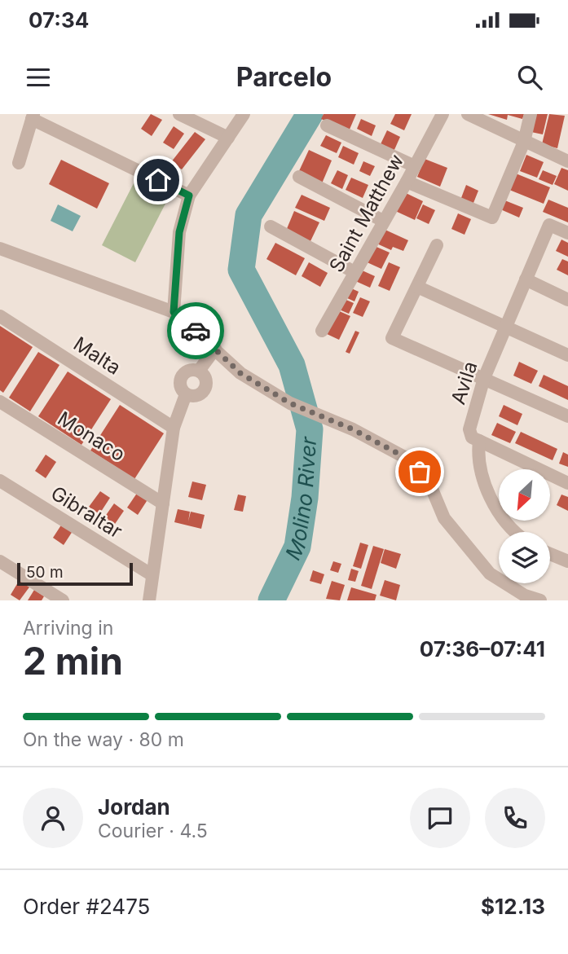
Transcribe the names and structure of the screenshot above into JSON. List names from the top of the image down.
{
  "streets": {
    "street": [
      "Saint Matthew",
      "Malta",
      "Avila",
      "Monaco",
      "Gibraltar"
    ]
  },
  "water": ["Molino River"],
  "scale_bar": "50 m",
  "north": "bottom left",
  "page": {
    "status": "07:34",
    "header": "Parcelo",
    "scale": "50 m",
    "heading": ["2 min", "Arriving in", "07:36–07:41"],
    "panel": [
      "Jordan",
      "Courier · 4.5",
      "Order #2475",
      "$12.13"
    ],
    "bar": "On the way · 80 m"
  }
}
